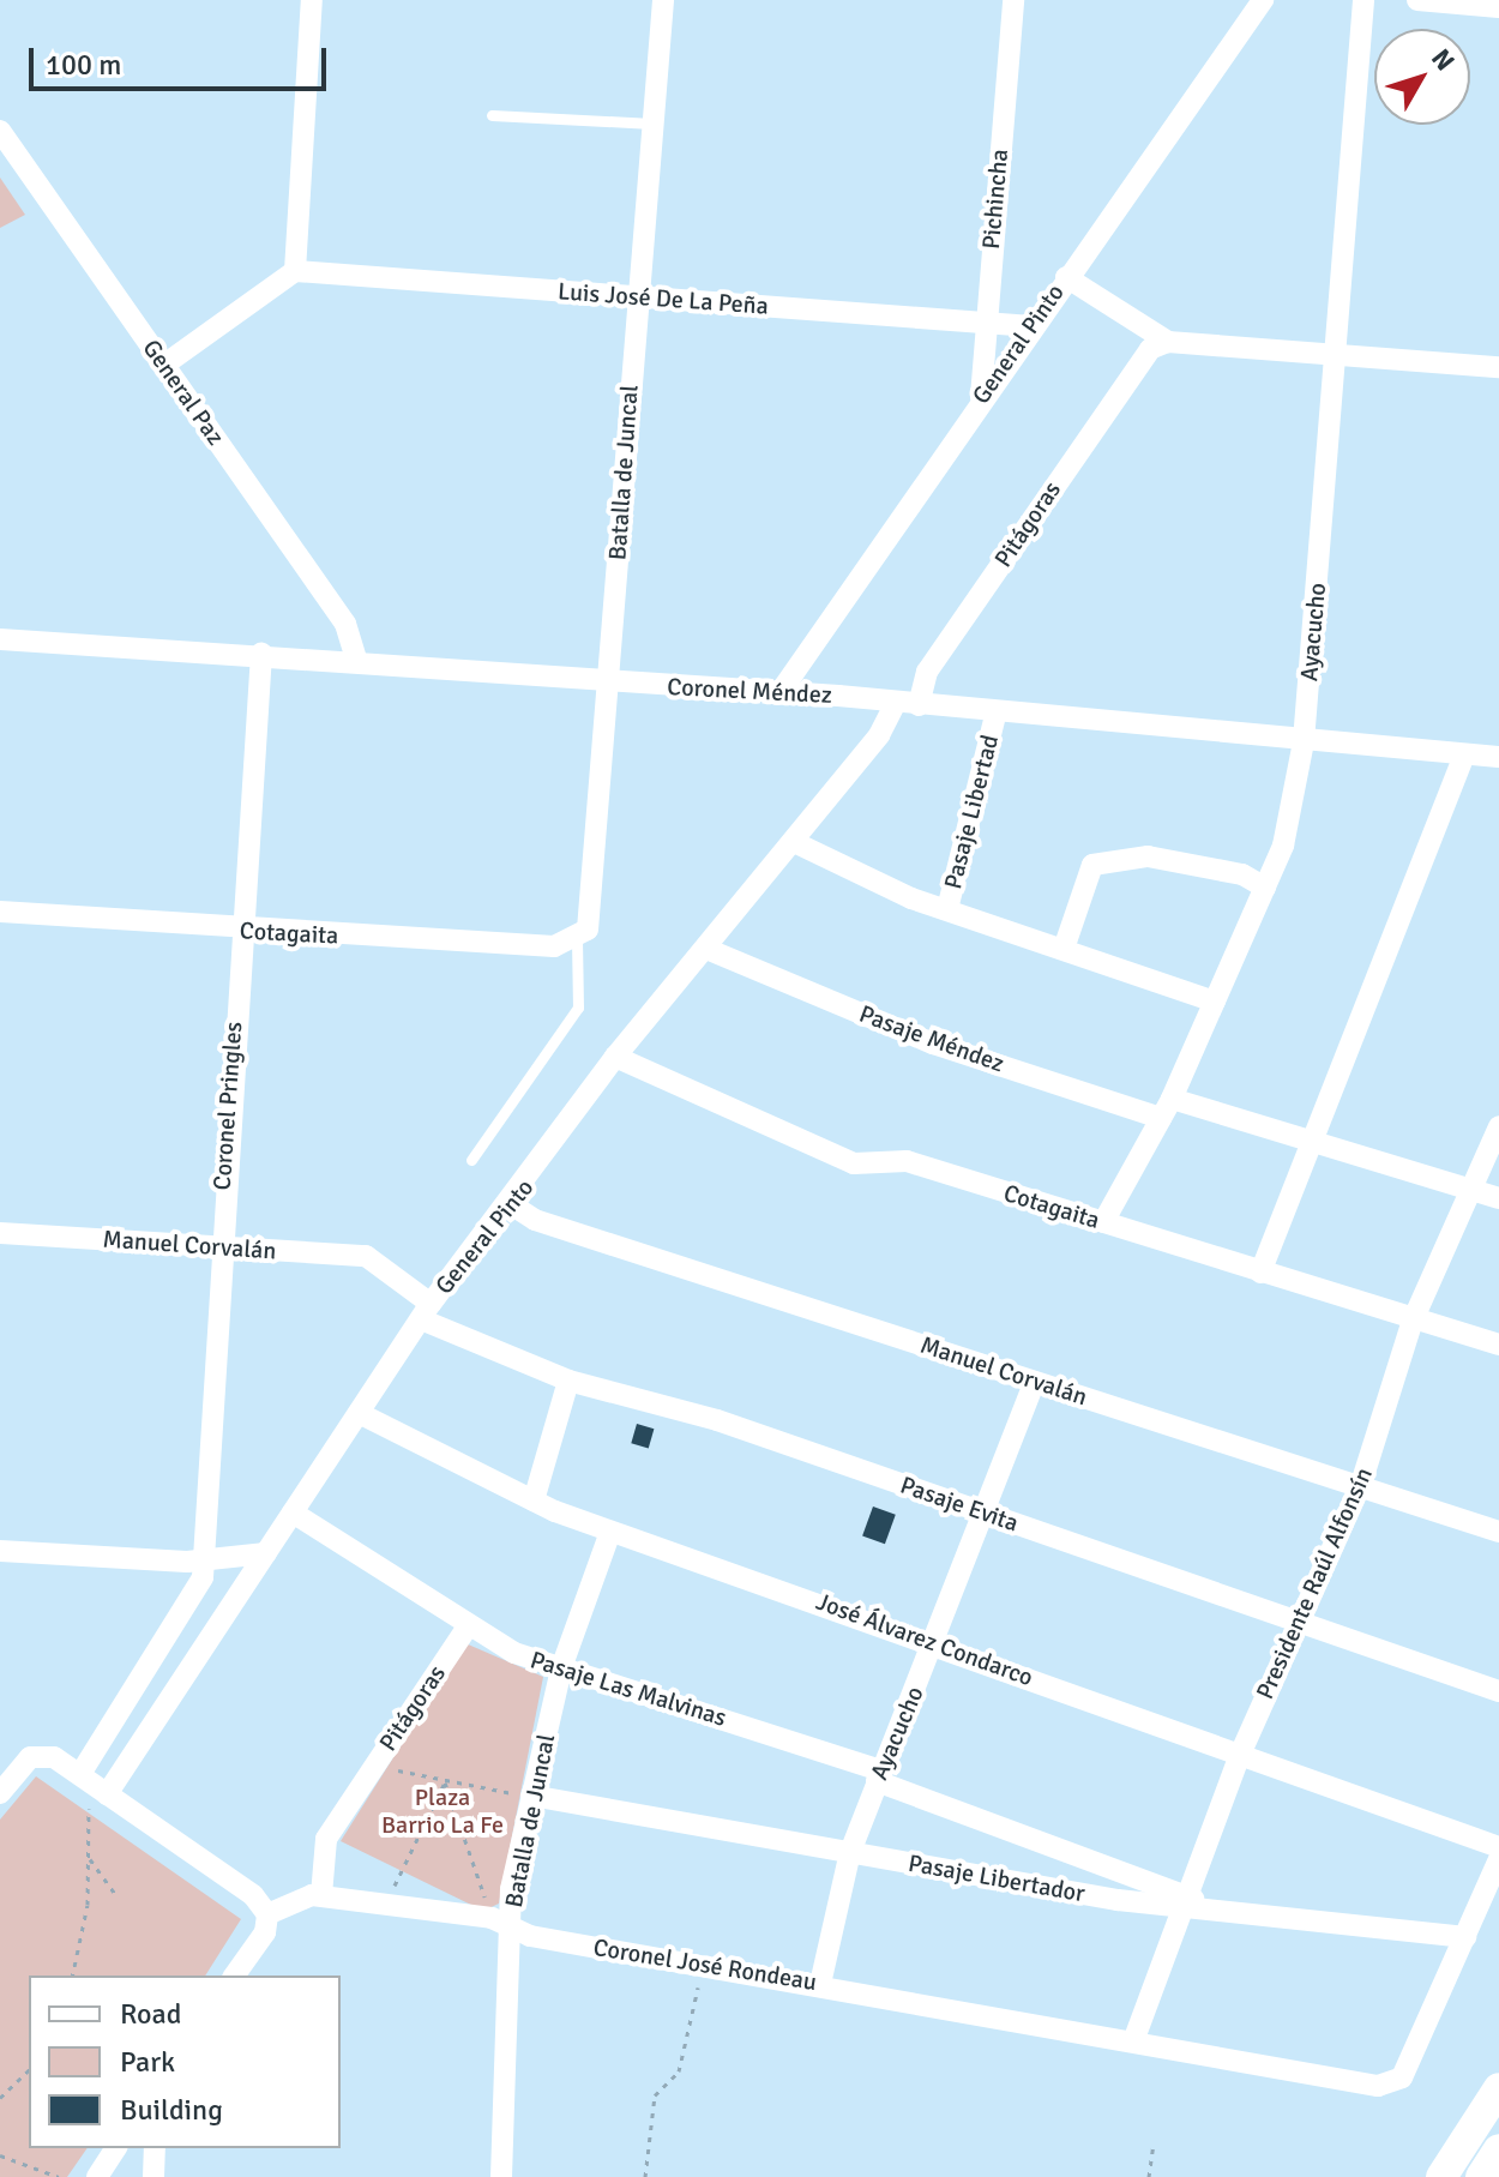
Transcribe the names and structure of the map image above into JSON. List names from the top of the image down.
{
  "streets": {
    "street": [
      "Pichincha",
      "Luis José De La Peña",
      "General Pinto",
      "General Paz",
      "Batalla de Juncal",
      "Pitágoras",
      "Ayacucho",
      "Coronel Méndez",
      "Pasaje Libertad",
      "Cotagaita",
      "Pasaje Méndez",
      "Coronel Pringles",
      "Manuel Corvalán",
      "Pasaje Evita",
      "Presidente Raúl Alfonsín",
      "José Álvarez Condarco",
      "Pasaje Las Malvinas",
      "Pasaje Libertador",
      "Coronel José Rondeau"
    ]
  },
  "crossings": [
    ["Pichincha", "Luis José De La Peña"],
    ["Pichincha", "General Pinto"],
    ["Luis José De La Peña", "General Pinto"],
    ["Luis José De La Peña", "Batalla de Juncal"],
    ["General Pinto", "Coronel Méndez"],
    ["General Pinto", "Cotagaita"],
    ["General Pinto", "Pasaje Méndez"],
    ["General Pinto", "Manuel Corvalán"],
    ["General Pinto", "Pasaje Evita"],
    ["General Pinto", "José Álvarez Condarco"],
    ["General Pinto", "Pasaje Las Malvinas"],
    ["General Paz", "Coronel Méndez"],
    ["Batalla de Juncal", "Coronel Méndez"],
    ["Batalla de Juncal", "Cotagaita"],
    ["Batalla de Juncal", "José Álvarez Condarco"],
    ["Batalla de Juncal", "Pasaje Las Malvinas"],
    ["Batalla de Juncal", "Pasaje Libertador"],
    ["Batalla de Juncal", "Coronel José Rondeau"],
    ["Pitágoras", "Coronel Méndez"],
    ["Pitágoras", "Pasaje Las Malvinas"],
    ["Pitágoras", "Coronel José Rondeau"],
    ["Ayacucho", "Coronel Méndez"],
    ["Ayacucho", "Cotagaita"],
    ["Ayacucho", "Pasaje Méndez"],
    ["Ayacucho", "Manuel Corvalán"],
    ["Ayacucho", "Pasaje Evita"],
    ["Ayacucho", "José Álvarez Condarco"],
    ["Ayacucho", "Pasaje Las Malvinas"],
    ["Ayacucho", "Pasaje Libertador"],
    ["Ayacucho", "Coronel José Rondeau"],
    ["Coronel Méndez", "Pasaje Libertad"],
    ["Coronel Méndez", "Coronel Pringles"],
    ["Cotagaita", "Coronel Pringles"],
    ["Cotagaita", "Presidente Raúl Alfonsín"],
    ["Pasaje Méndez", "Presidente Raúl Alfonsín"],
    ["Coronel Pringles", "Manuel Corvalán"],
    ["Manuel Corvalán", "Pasaje Evita"],
    ["Manuel Corvalán", "Presidente Raúl Alfonsín"],
    ["Pasaje Evita", "Presidente Raúl Alfonsín"],
    ["Presidente Raúl Alfonsín", "José Álvarez Condarco"],
    ["Presidente Raúl Alfonsín", "Pasaje Las Malvinas"],
    ["Presidente Raúl Alfonsín", "Pasaje Libertador"],
    ["Presidente Raúl Alfonsín", "Coronel José Rondeau"],
    ["Pasaje Las Malvinas", "Pasaje Libertador"],
    ["Pasaje Libertador", "Coronel José Rondeau"]
  ],
  "parks": ["Plaza Barrio La Fe"],
  "legend": ["Road", "Park", "Building"],
  "scale_bar": "100 m",
  "north": "top right"
}
